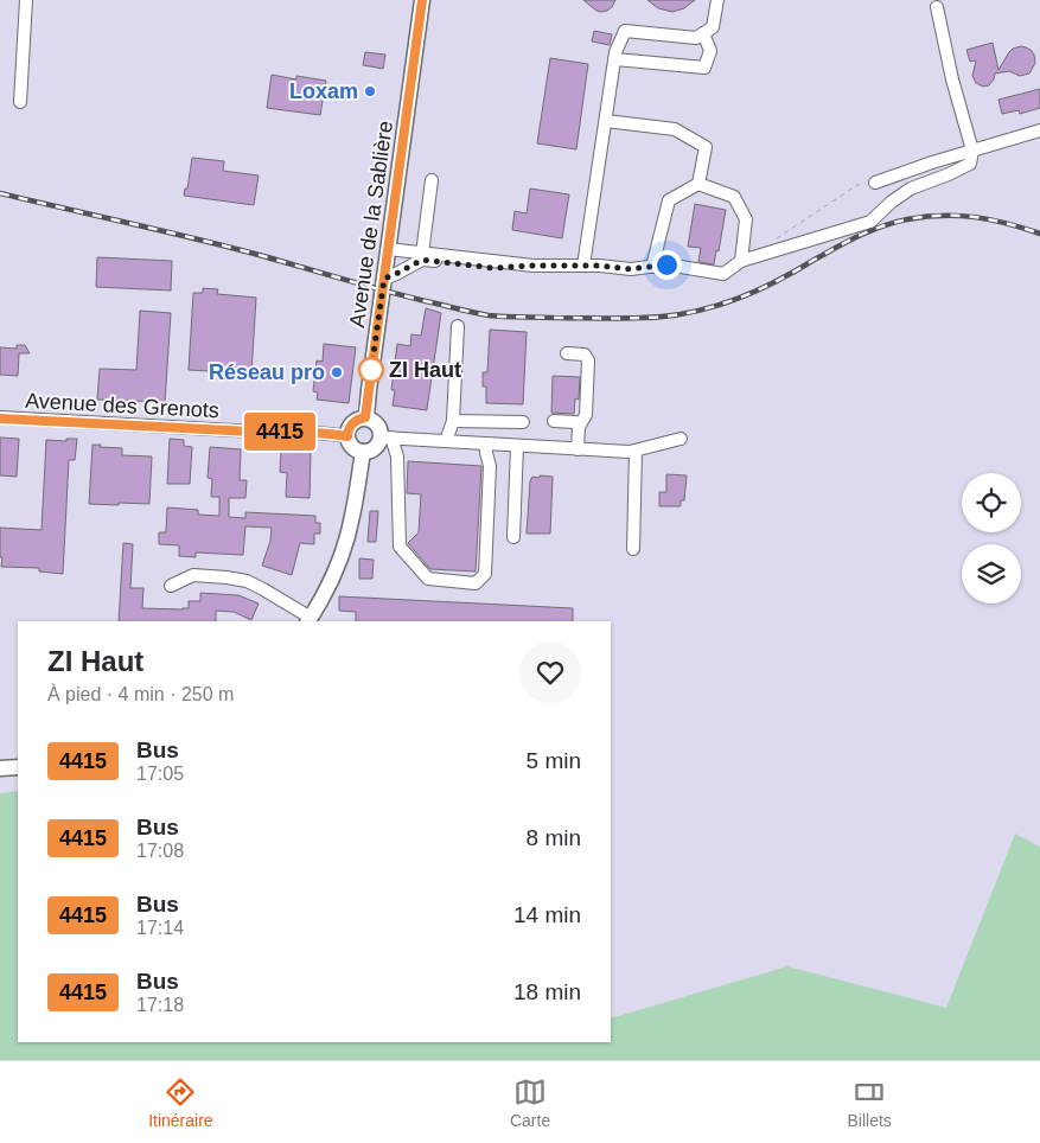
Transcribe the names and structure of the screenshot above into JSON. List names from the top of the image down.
{
  "streets": {
    "main road": ["Avenue de la Sablière"],
    "street": ["Avenue des Grenots"]
  },
  "crossings": [
    ["Avenue de la Sablière", "Avenue des Grenots"]
  ],
  "places": ["Loxam", "ZI Haut", "Réseau pro"],
  "lines": ["bus line 4415"],
  "page": {
    "on_map": "4415",
    "heading": ["ZI Haut", "À pied · 4 min · 250 m"],
    "list": [
      {
        "mark": "4415",
        "name": "Bus",
        "note": "17:05",
        "value": "5 min"
      },
      {
        "mark": "4415",
        "name": "Bus",
        "note": "17:08",
        "value": "8 min"
      },
      {
        "mark": "4415",
        "name": "Bus",
        "note": "17:14",
        "value": "14 min"
      },
      {
        "mark": "4415",
        "name": "Bus",
        "note": "17:18",
        "value": "18 min"
      }
    ],
    "tabs": ["Itinéraire", "Carte", "Billets"]
  }
}
